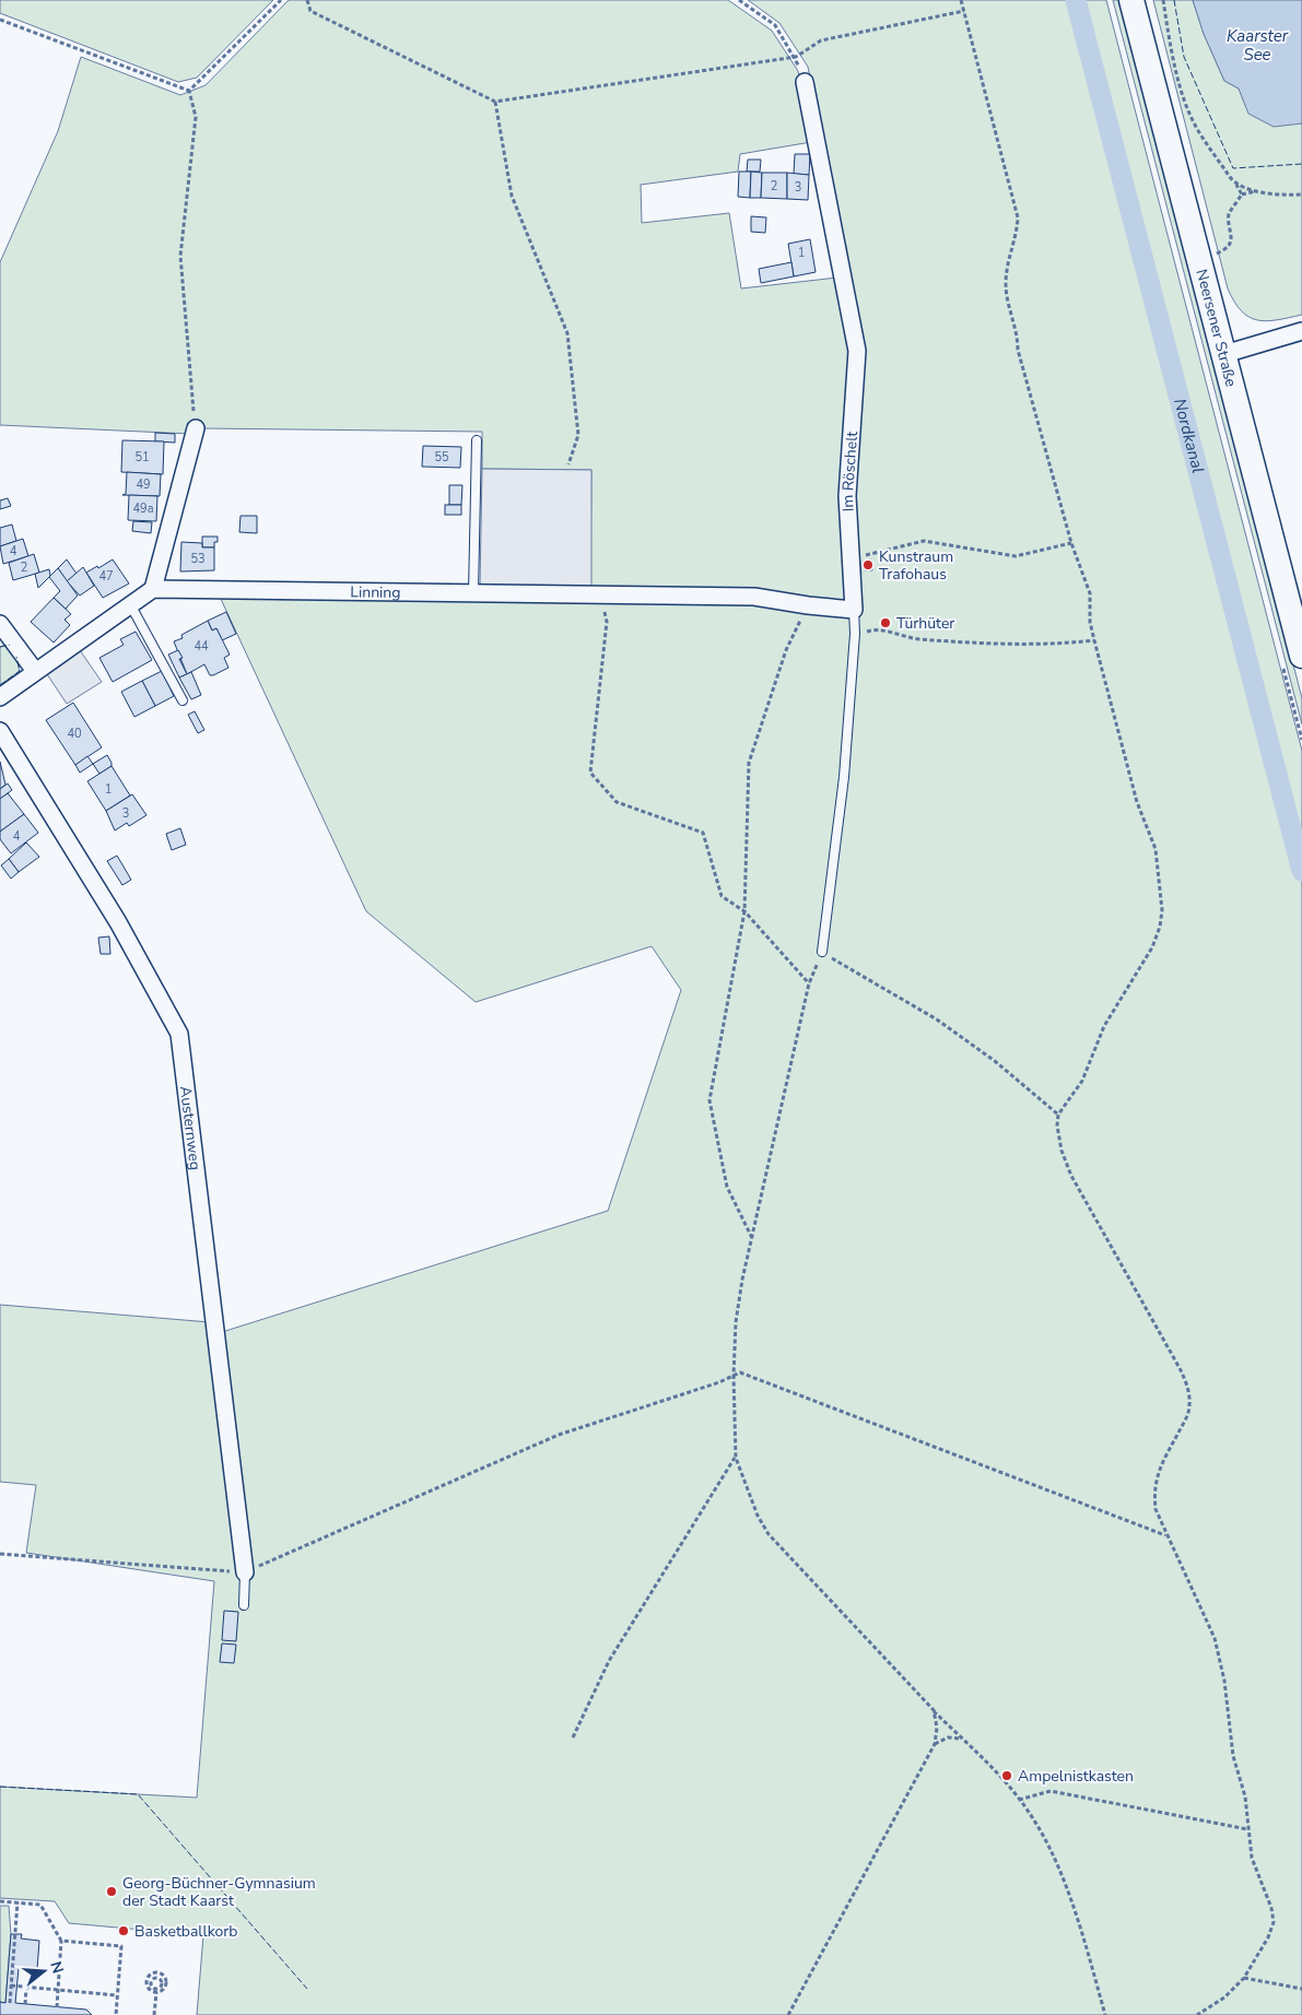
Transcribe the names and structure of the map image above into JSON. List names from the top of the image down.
{
  "streets": {
    "main road": ["Neersener Straße"],
    "street": ["Im Röschelt", "Linning", "Austernweg"]
  },
  "water": ["Kaarster See", "Nordkanal"],
  "places": [
    "Kunstraum Trafohaus",
    "Türhüter",
    "Ampelnistkasten",
    "Georg-Büchner-Gymnasium der Stadt Kaarst",
    "Basketballkorb"
  ],
  "house_numbers": [
    "2",
    "3",
    "1",
    "51",
    "55",
    "49",
    "49a",
    "4",
    "53",
    "2",
    "47",
    "44",
    "40",
    "1",
    "3",
    "4"
  ],
  "north": "right"
}
